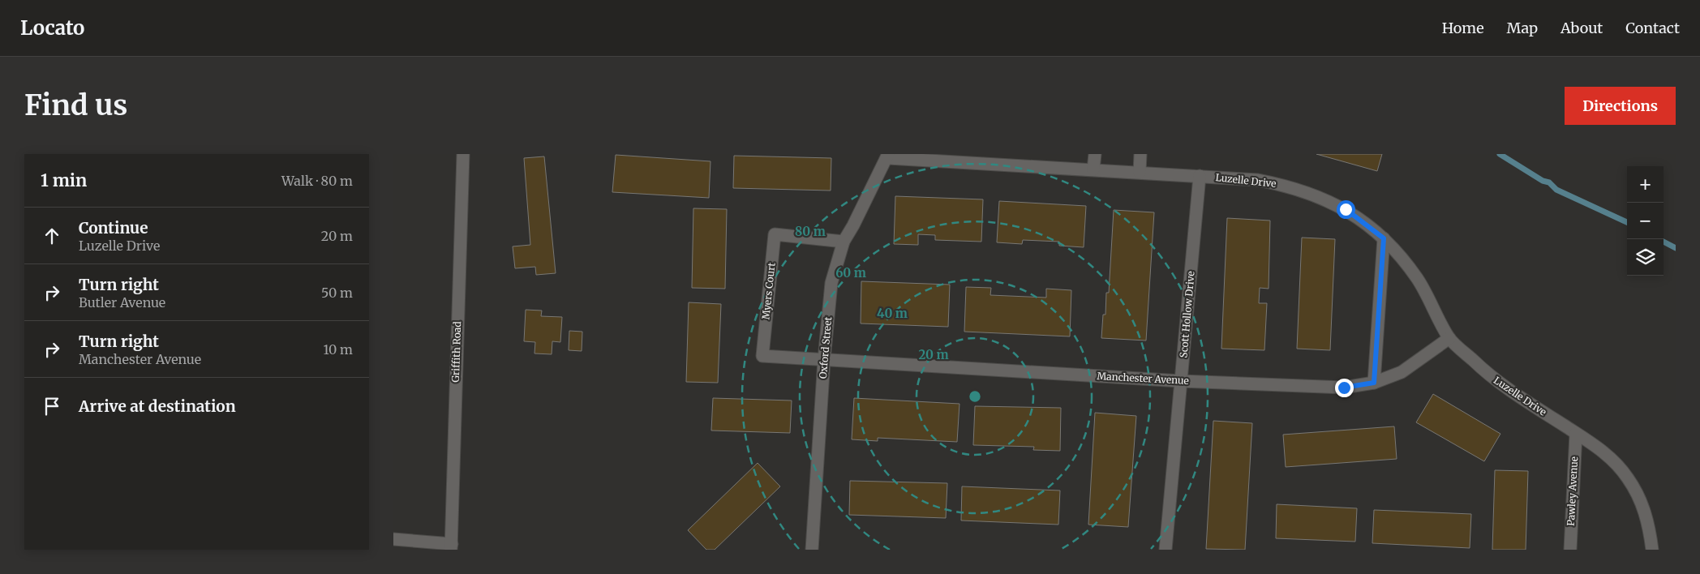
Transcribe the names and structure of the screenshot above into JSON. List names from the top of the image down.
{
  "streets": {
    "street": [
      "Luzelle Drive",
      "Myers Court",
      "Scott Hollow Drive",
      "Oxford Street",
      "Griffith Road",
      "Manchester Avenue",
      "Pawley Avenue"
    ]
  },
  "crossings": [
    ["Luzelle Drive", "Scott Hollow Drive"],
    ["Luzelle Drive", "Oxford Street"],
    ["Luzelle Drive", "Manchester Avenue"],
    ["Luzelle Drive", "Pawley Avenue"],
    ["Myers Court", "Oxford Street"],
    ["Myers Court", "Manchester Avenue"],
    ["Scott Hollow Drive", "Manchester Avenue"],
    ["Oxford Street", "Manchester Avenue"]
  ],
  "page": {
    "header": "Locato",
    "nav": [
      "Home",
      "Map",
      "About",
      "Contact"
    ],
    "buttons": "Directions",
    "title": "Find us",
    "heading": ["1 min", "Walk · 80 m"],
    "map_buttons": ["+", "−"],
    "list": [
      ["Continue", "Luzelle Drive", "20 m"],
      ["Turn right", "Butler Avenue", "50 m"],
      ["Turn right", "Manchester Avenue", "10 m"],
      "Arrive at destination"
    ]
  },
  "rings": [
    "80 m",
    "60 m",
    "40 m",
    "20 m"
  ]
}
